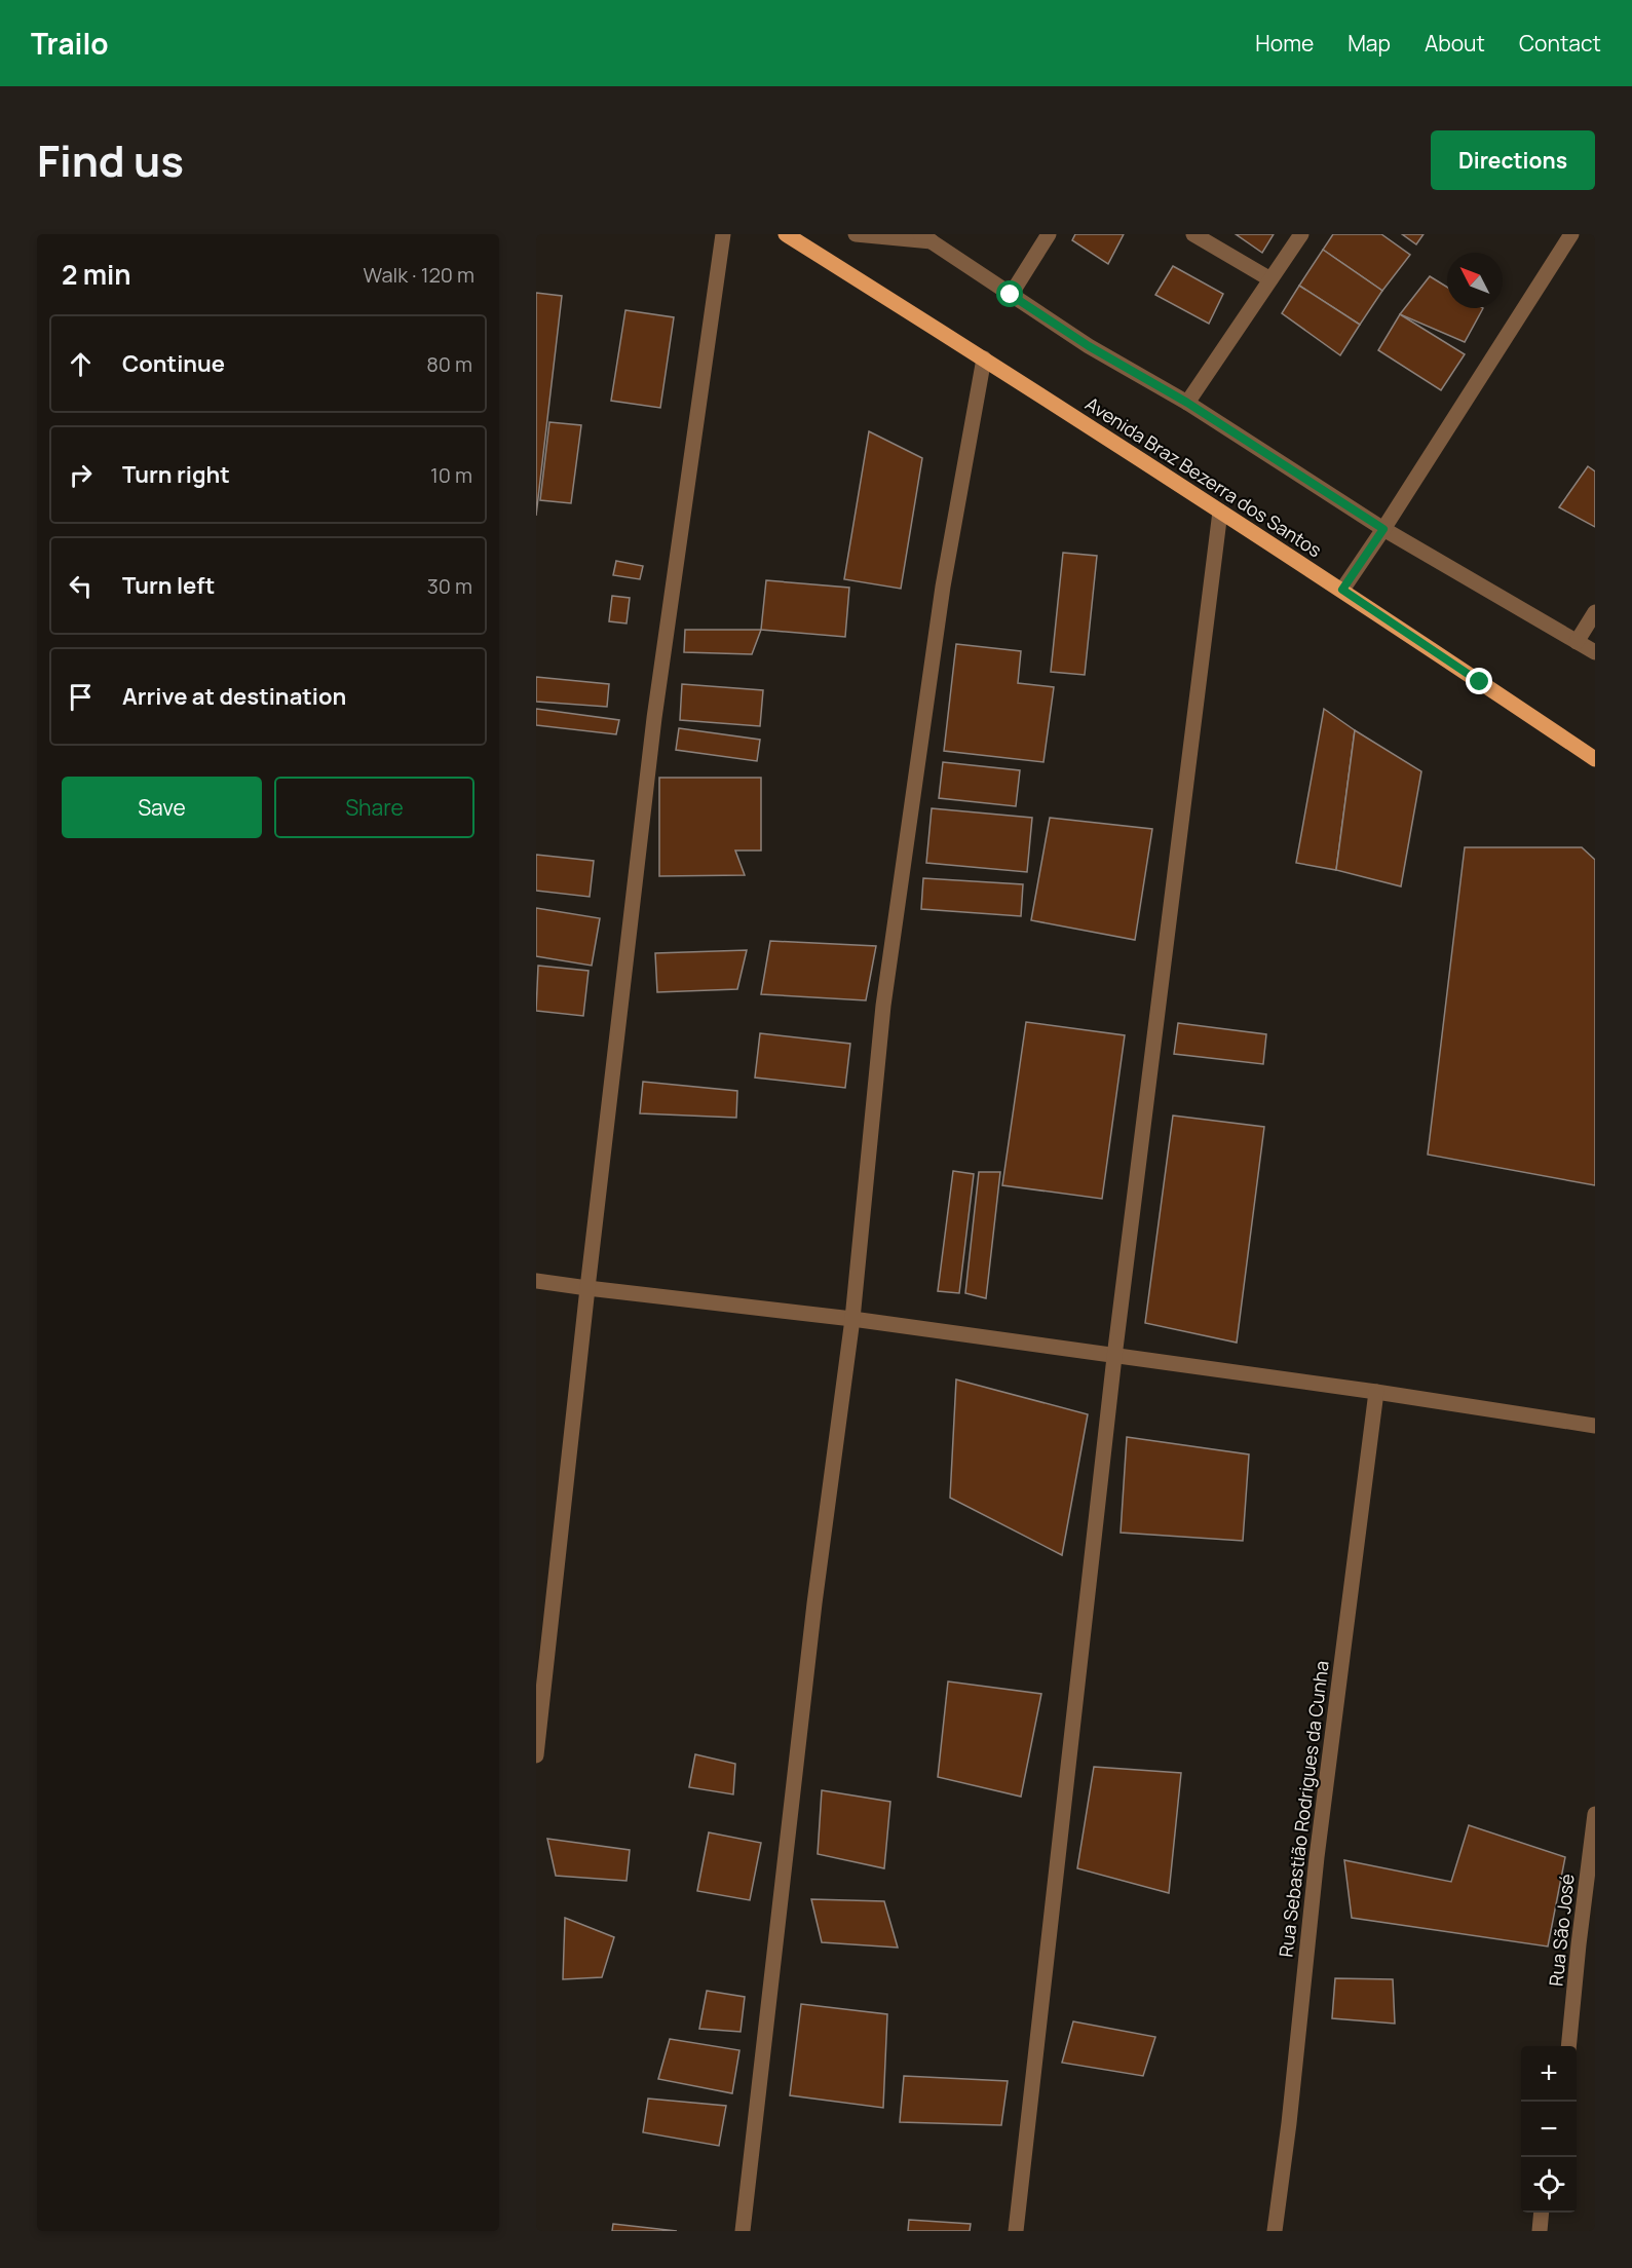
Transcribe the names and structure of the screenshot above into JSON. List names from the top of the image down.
{
  "streets": {
    "main road": ["Avenida Braz Bezerra dos Santos"],
    "street": ["Rua Sebastião Rodrigues da Cunha", "Rua São José"]
  },
  "north": "top left",
  "page": {
    "header": "Trailo",
    "nav": [
      "Home",
      "Map",
      "About",
      "Contact"
    ],
    "title": "Find us",
    "buttons": [
      "Directions",
      ["Save", "Share"]
    ],
    "heading": ["2 min", "Walk · 120 m"],
    "list": [
      ["Continue", "80 m"],
      ["Turn right", "10 m"],
      ["Turn left", "30 m"],
      "Arrive at destination"
    ],
    "map_buttons": ["+", "−"]
  }
}
